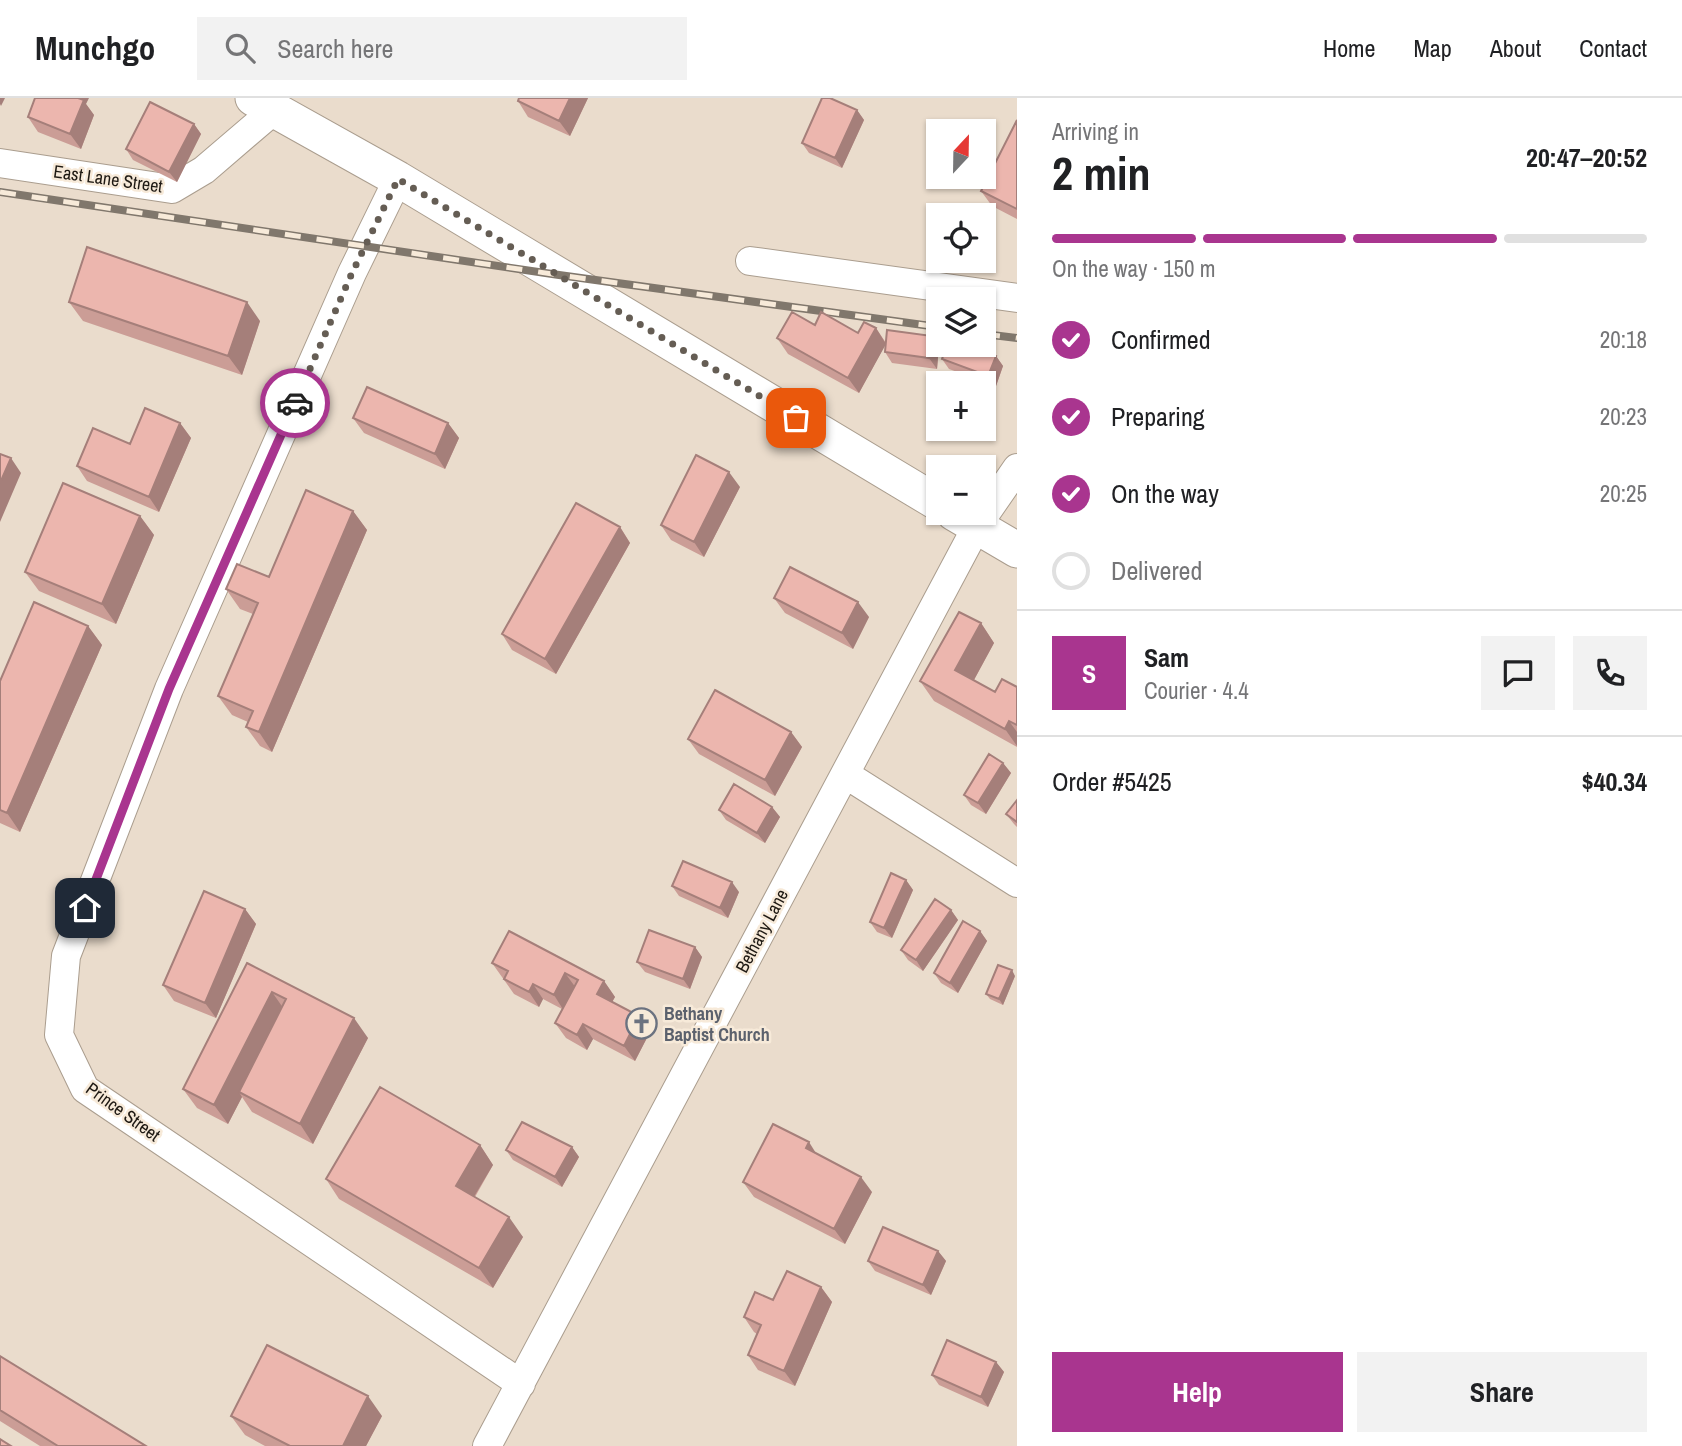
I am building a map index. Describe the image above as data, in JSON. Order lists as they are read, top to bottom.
{
  "streets": {
    "street": ["East Lane Street", "Bethany Lane", "Prince Street"]
  },
  "crossings": [
    ["Bethany Lane", "Prince Street"]
  ],
  "places": {
    "church": ["Bethany Baptist Church"]
  },
  "north": "top",
  "page": {
    "header": "Munchgo",
    "search": "Search here",
    "nav": [
      "Home",
      "Map",
      "About",
      "Contact"
    ],
    "heading": ["2 min", "Arriving in", "20:47–20:52"],
    "panel": [
      "Sam",
      "Courier · 4.4",
      "Order #5425",
      "$40.34"
    ],
    "map_buttons": ["+", "−"],
    "bar": "On the way · 150 m",
    "list": [
      ["Confirmed", "20:18"],
      ["Preparing", "20:23"],
      ["On the way", "20:25"],
      "Delivered"
    ],
    "round": "S",
    "buttons": ["Help", "Share"]
  }
}
